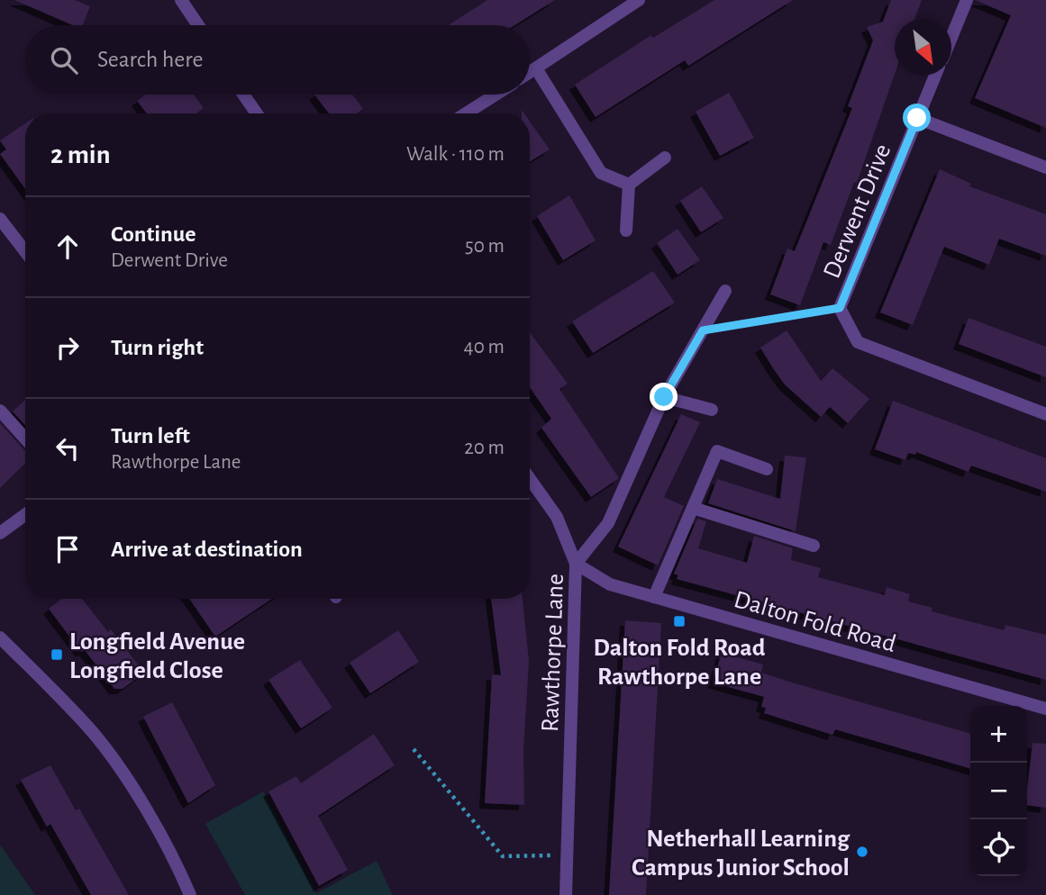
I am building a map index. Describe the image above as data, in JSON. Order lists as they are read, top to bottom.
{
  "streets": {
    "street": ["Derwent Drive", "Dalton Fold Road", "Rawthorpe Lane"]
  },
  "crossings": [
    ["Dalton Fold Road", "Rawthorpe Lane"]
  ],
  "places": {
    "transit": ["Dalton Fold Road Rawthorpe Lane", "Longfield Avenue Longfield Close"],
    "other": ["Netherhall Learning Campus Junior School"]
  },
  "north": "bottom right",
  "page": {
    "search": "Search here",
    "heading": ["2 min", "Walk · 110 m"],
    "list": [
      ["Continue", "Derwent Drive", "50 m"],
      ["Turn right", "40 m"],
      ["Turn left", "Rawthorpe Lane", "20 m"],
      "Arrive at destination"
    ],
    "map_buttons": ["+", "−"]
  }
}
